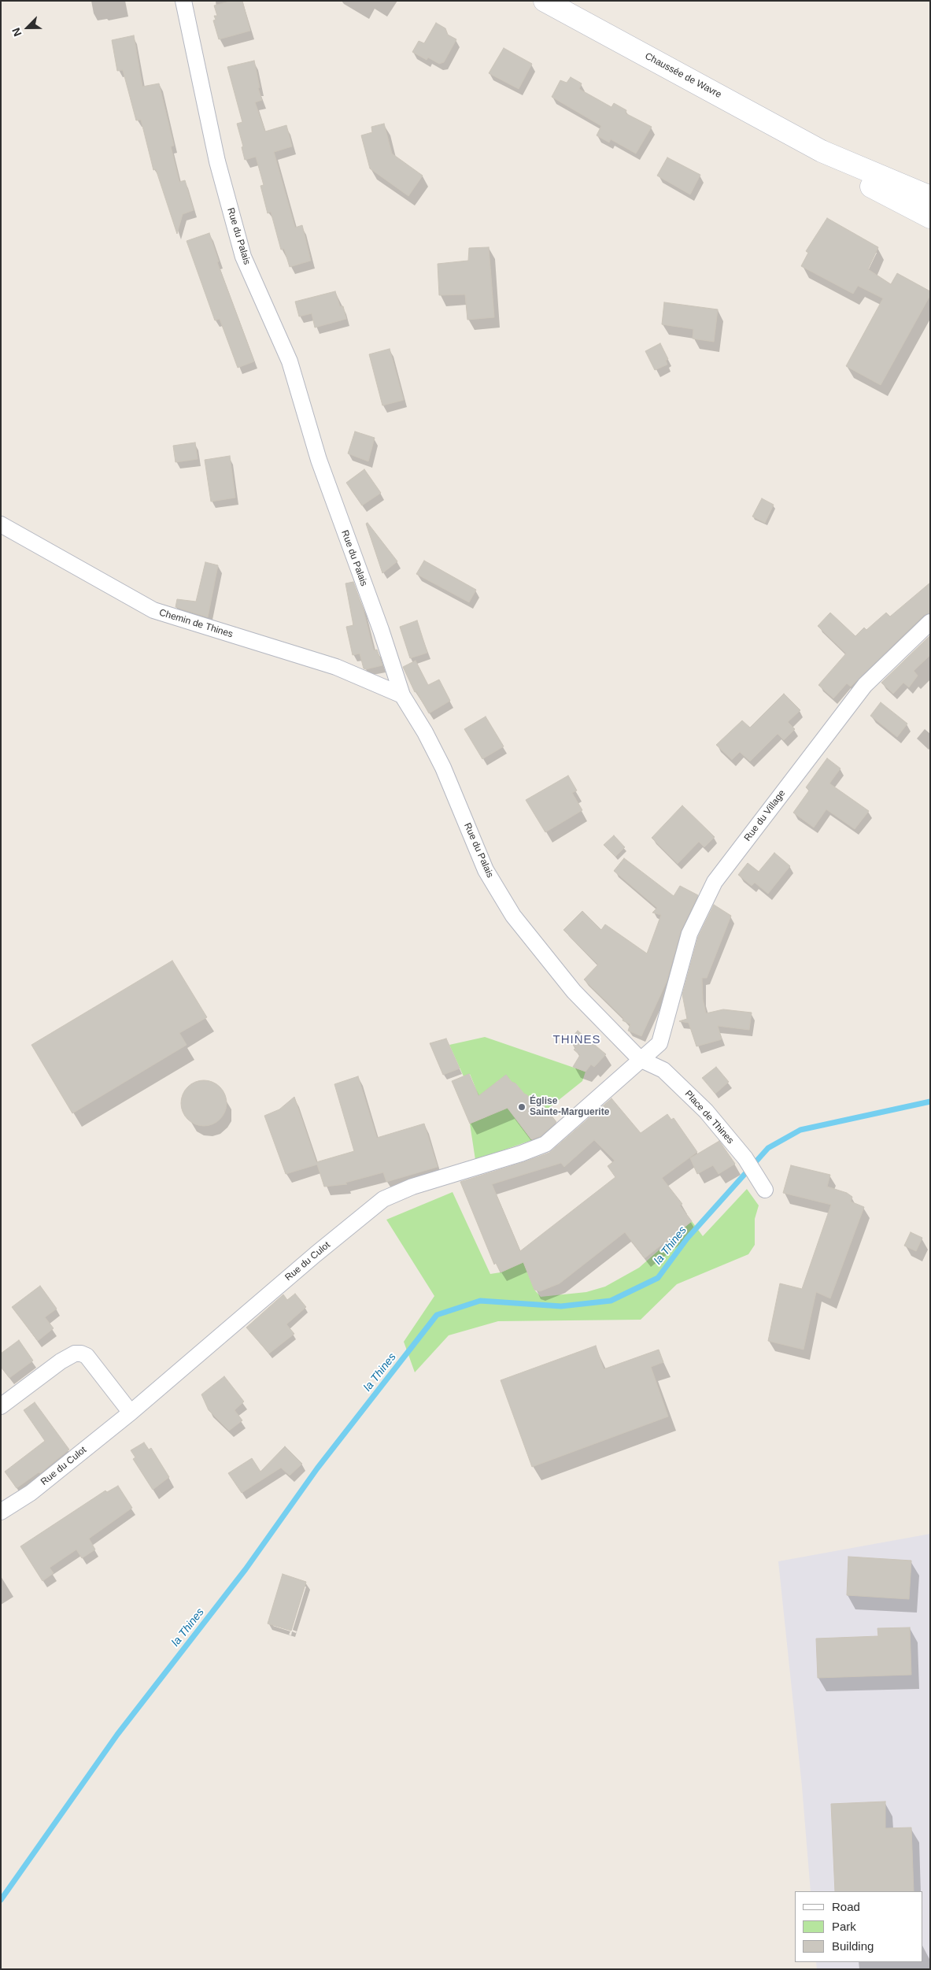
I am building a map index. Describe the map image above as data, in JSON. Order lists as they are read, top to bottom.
{
  "streets": {
    "main road": ["Chaussée de Wavre"],
    "street": [
      "Rue du Palais",
      "Chemin de Thines",
      "Rue du Village",
      "Place de Thines",
      "Rue du Culot"
    ]
  },
  "crossings": [
    ["Rue du Palais", "Chemin de Thines"],
    ["Rue du Palais", "Place de Thines"],
    ["Rue du Palais", "Rue du Culot"],
    ["Rue du Village", "Place de Thines"],
    ["Place de Thines", "Rue du Culot"]
  ],
  "districts": ["THINES"],
  "water": ["la Thines"],
  "places": ["Église Sainte-Marguerite"],
  "legend": ["Road", "Park", "Building"],
  "north": "bottom left"
}
